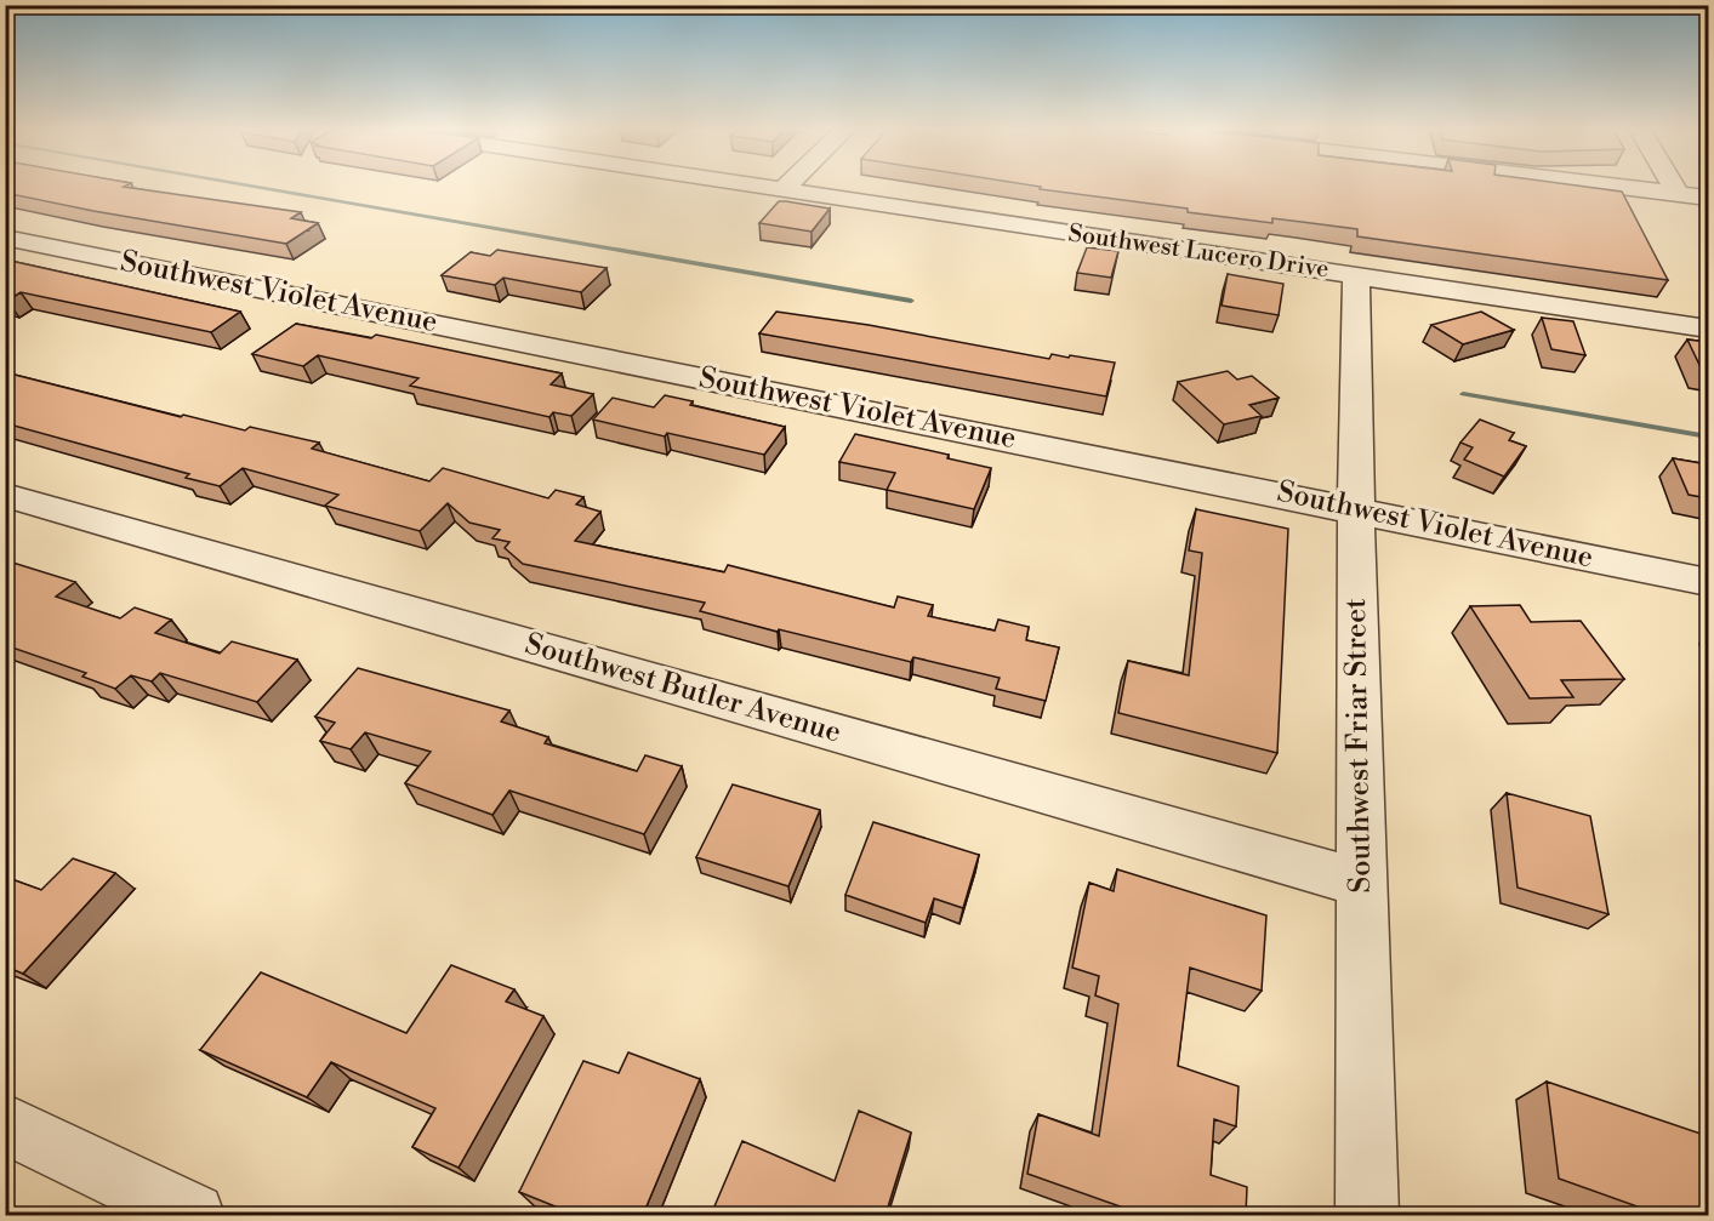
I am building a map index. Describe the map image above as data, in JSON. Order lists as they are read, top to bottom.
{
  "streets": {
    "street": [
      "Southwest Lucero Drive",
      "Southwest Violet Avenue",
      "Southwest Butler Avenue",
      "Southwest Friar Street"
    ]
  },
  "crossings": [
    ["Southwest Lucero Drive", "Southwest Friar Street"],
    ["Southwest Violet Avenue", "Southwest Friar Street"],
    ["Southwest Butler Avenue", "Southwest Friar Street"]
  ]
}
